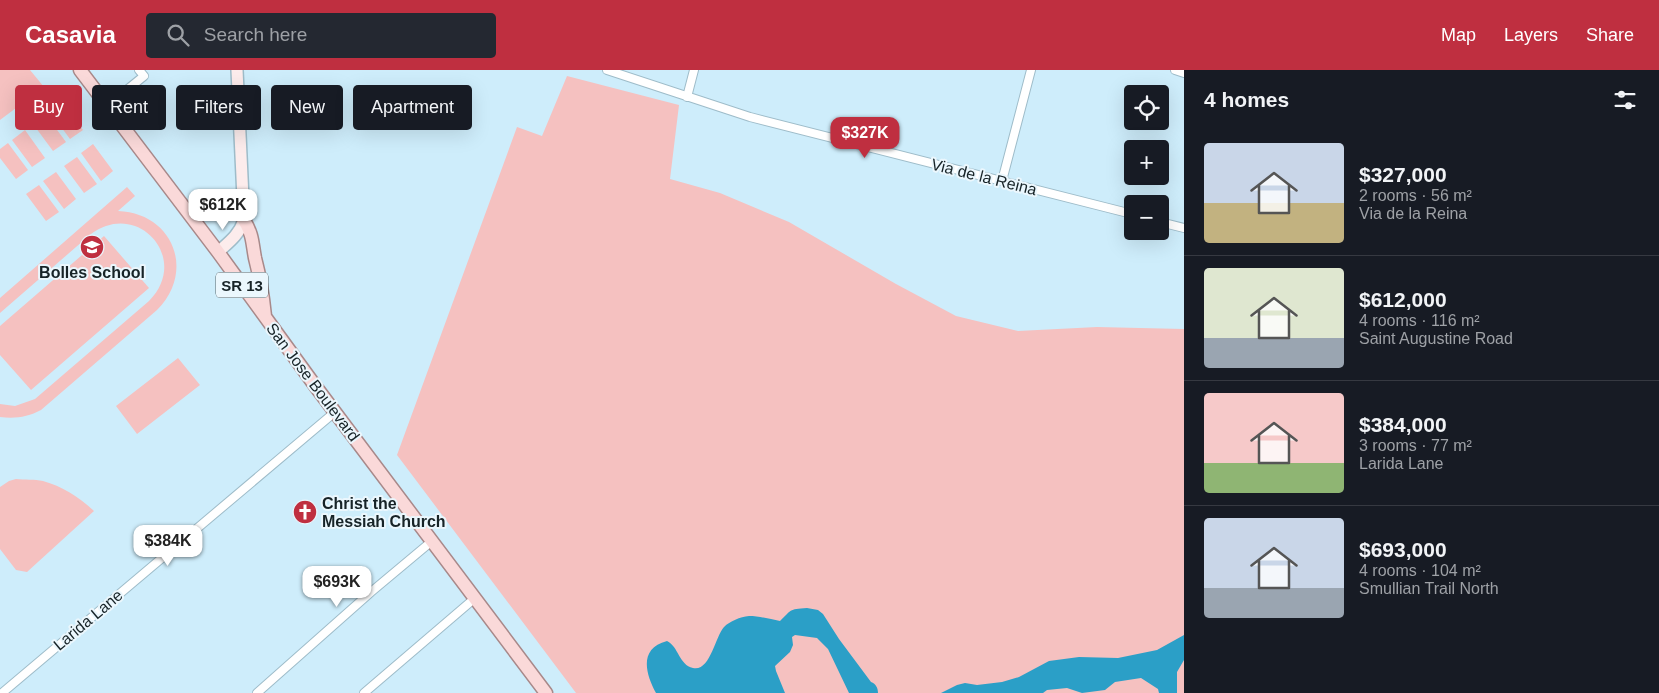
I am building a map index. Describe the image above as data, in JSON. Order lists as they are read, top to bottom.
{
  "streets": {
    "main road": ["SR 13", "San Jose Boulevard"],
    "street": ["Via de la Reina", "Larida Lane"]
  },
  "crossings": [
    ["San Jose Boulevard", "Larida Lane"]
  ],
  "places": {
    "school or university": ["Bolles School"],
    "church": ["Christ the Messiah Church"]
  },
  "page": {
    "header": "Casavia",
    "search": "Search here",
    "nav": ["Map", "Layers", "Share"],
    "heading": "4 homes",
    "map_buttons": ["+", "−"],
    "chip": [
      "Buy",
      "Rent",
      "Filters",
      "New",
      "Apartment"
    ],
    "price": [
      "$327K",
      "$612K",
      "$384K",
      "$693K"
    ],
    "list": [
      {
        "name": "$327,000",
        "note": "2 rooms · 56 m² · Via de la Reina"
      },
      {
        "name": "$612,000",
        "note": "4 rooms · 116 m² · Saint Augustine Road"
      },
      {
        "name": "$384,000",
        "note": "3 rooms · 77 m² · Larida Lane"
      },
      {
        "name": "$693,000",
        "note": "4 rooms · 104 m² · Smullian Trail North"
      }
    ]
  }
}
